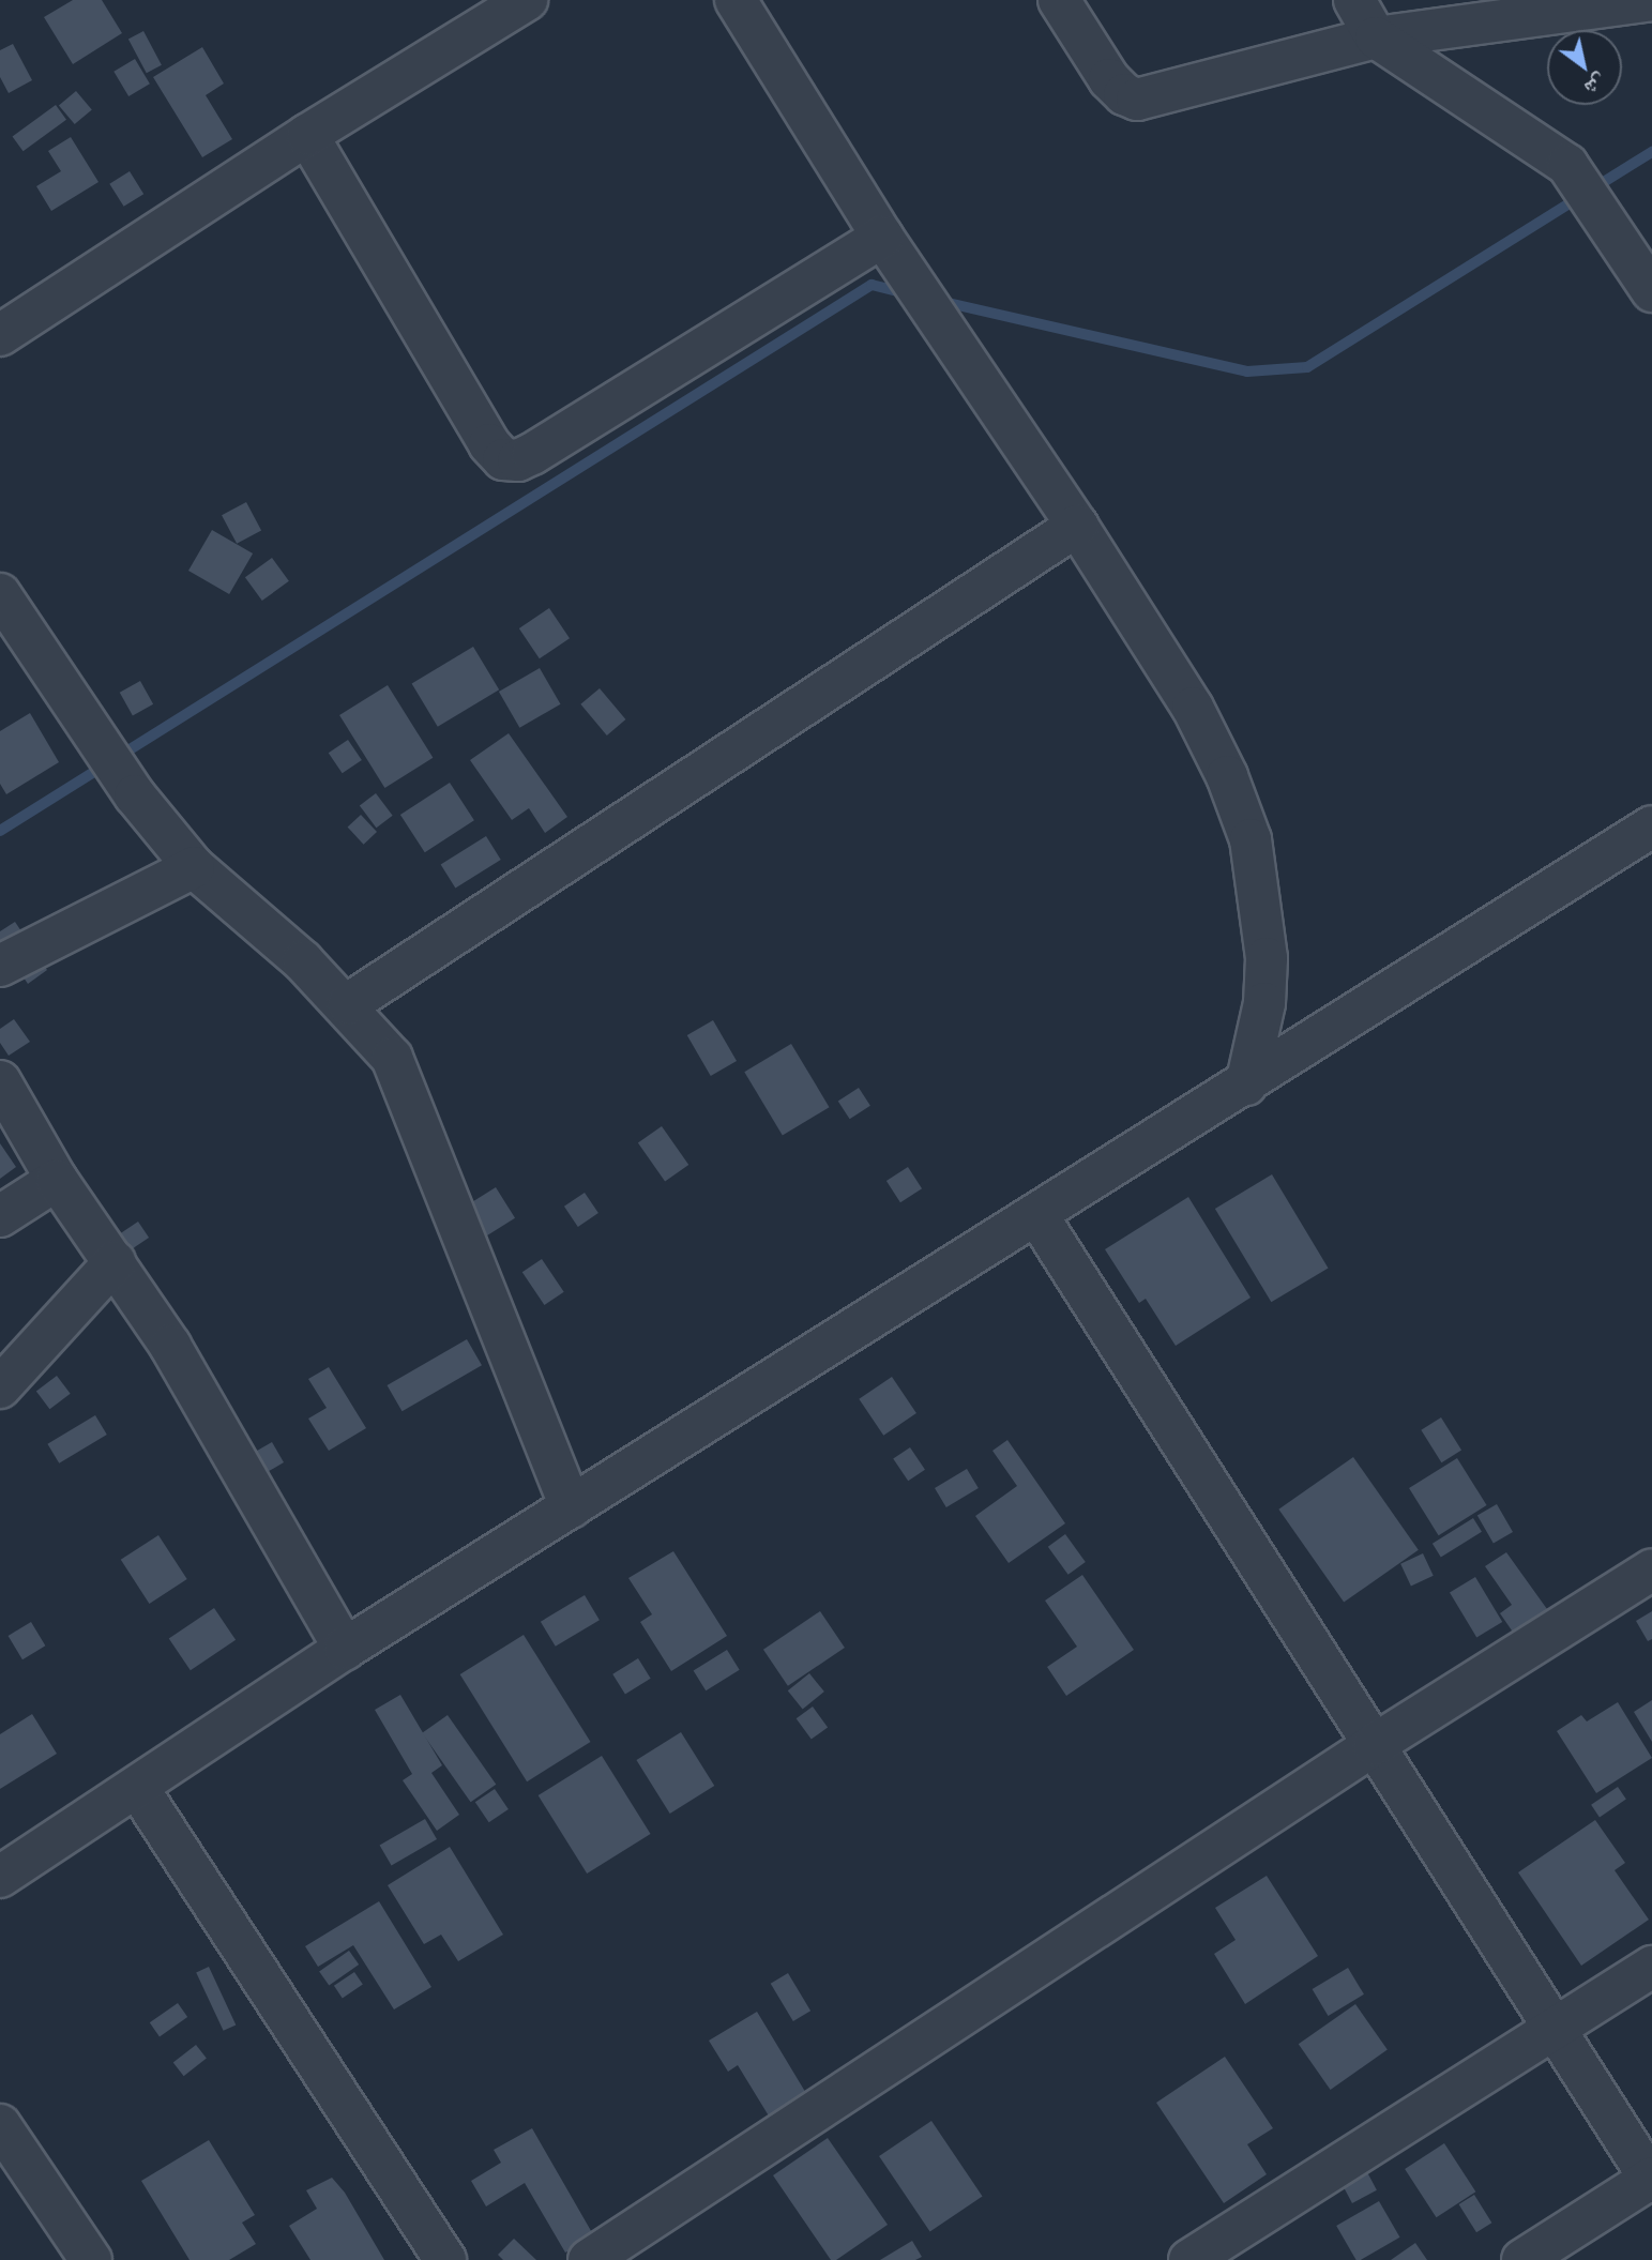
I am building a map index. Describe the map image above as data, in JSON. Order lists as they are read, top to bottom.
{
  "north": "bottom right"
}
